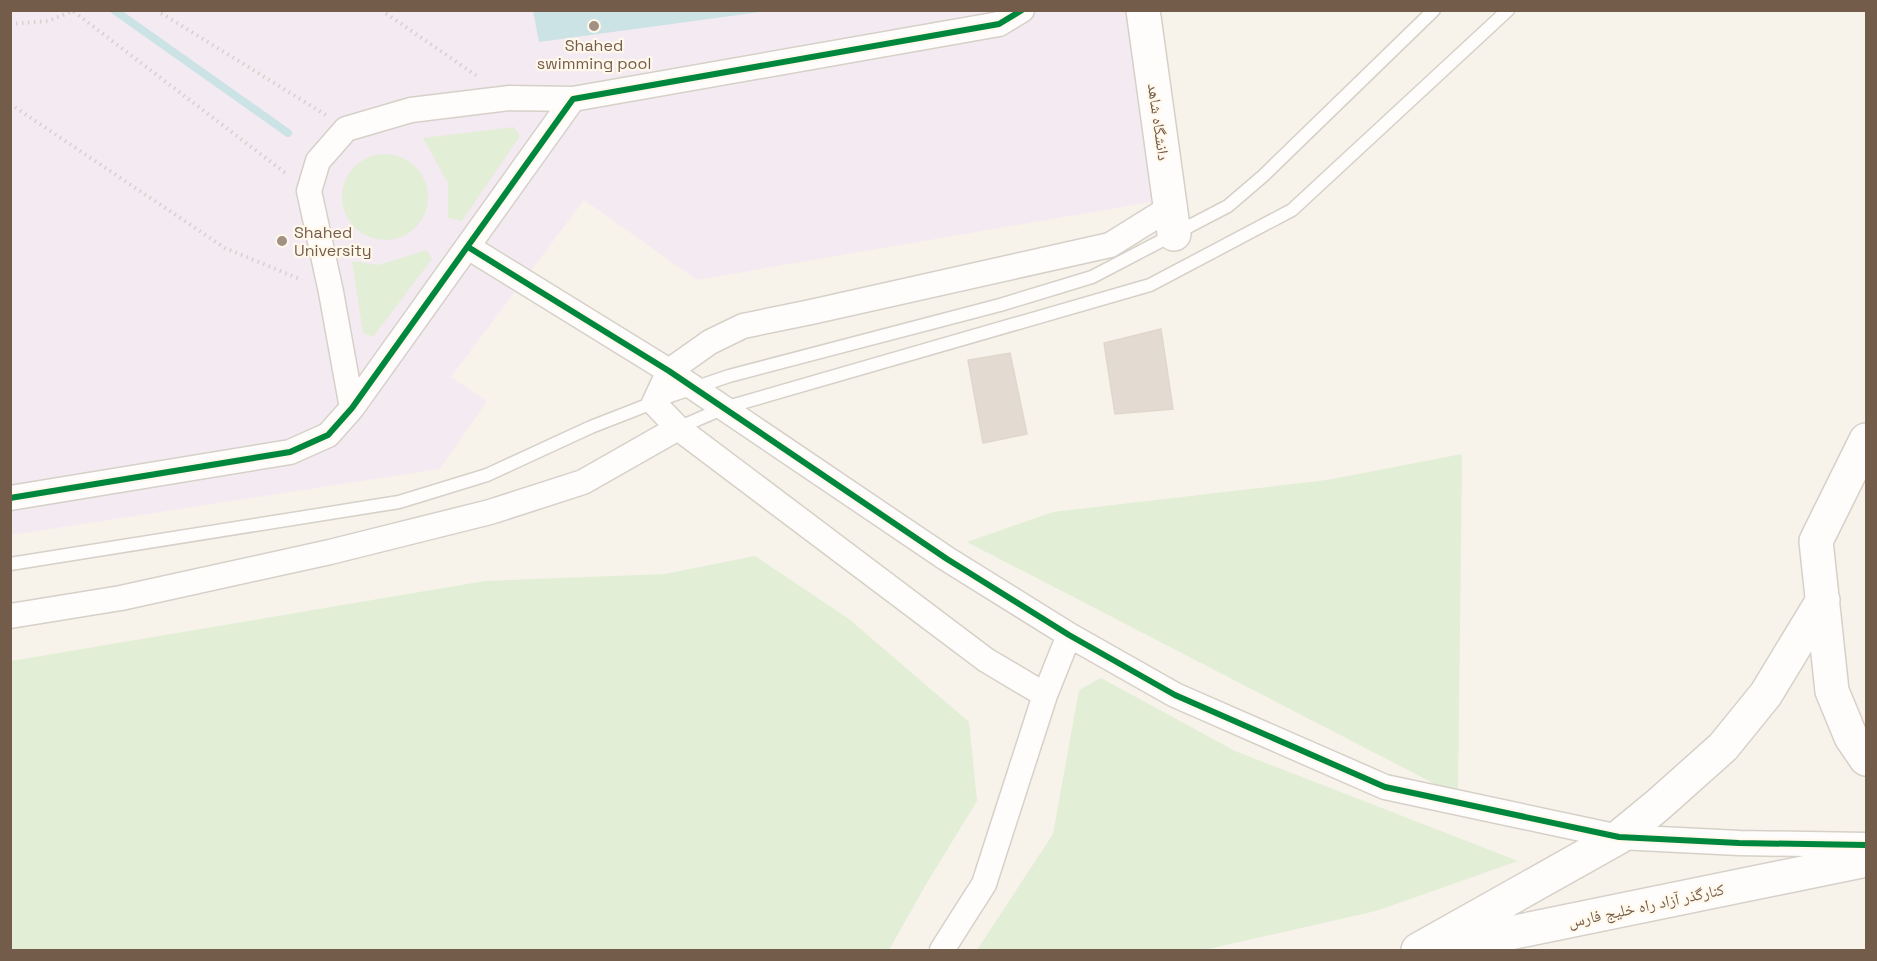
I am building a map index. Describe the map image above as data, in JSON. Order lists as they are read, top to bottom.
{
  "streets": {
    "street": ["دانشگاه شاهد", "کنارگذر آزاد راه خلیج فارس"]
  },
  "places": ["Shahed swimming pool", "Shahed University"]
}
